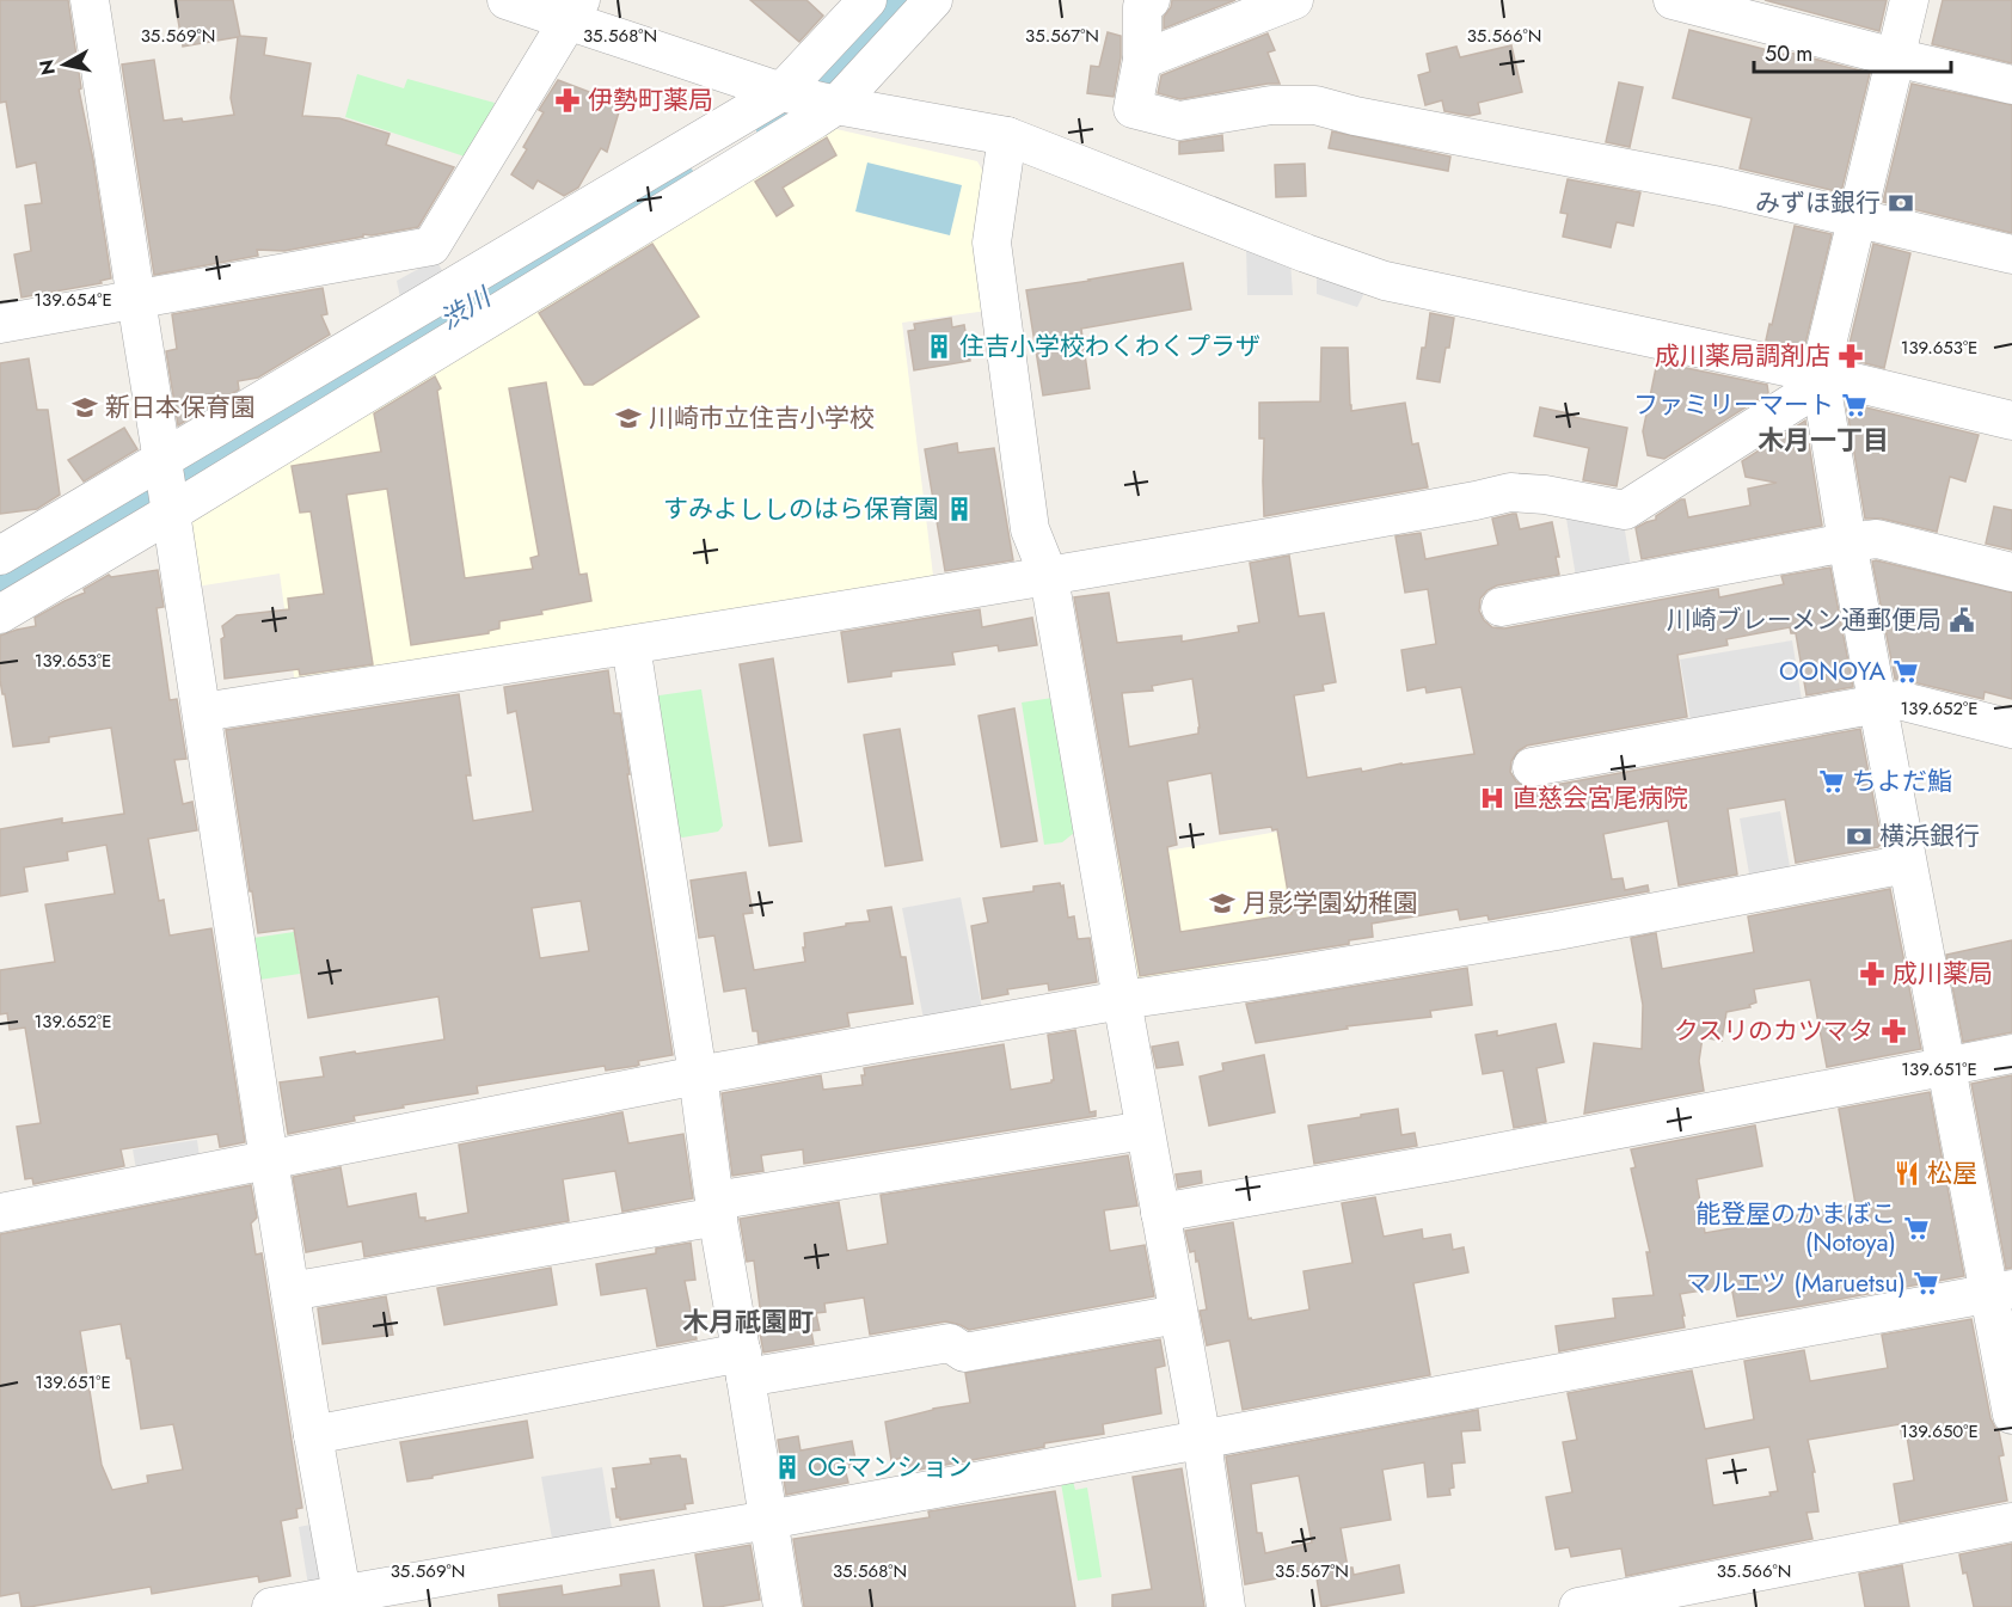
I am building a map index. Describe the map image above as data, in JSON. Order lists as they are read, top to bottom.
{
  "districts": ["木月一丁目", "木月祗園町"],
  "water": ["渋川"],
  "places": {
    "pharmacy": [
      "伊勢町薬局",
      "成川薬局調剤店",
      "成川薬局",
      "クスリのカツマタ"
    ],
    "bank": ["みずほ銀行", "横浜銀行"],
    "building": ["住吉小学校わくわくプラザ", "すみよししのはら保育園", "OGマンション"],
    "supermarket": [
      "ファミリーマート",
      "OONOYA",
      "ちよだ鮨",
      "能登屋のかまぼこ (Notoya)",
      "マルエツ (Maruetsu)"
    ],
    "school or university": ["新日本保育園", "川崎市立住吉小学校", "月影学園幼稚園"],
    "public building": ["川崎ブレーメン通郵便局"],
    "hospital": ["直慈会宮尾病院"],
    "restaurant": ["松屋"]
  },
  "scale_bar": "50 m",
  "north": "left",
  "coordinates": [
    "35.569°N",
    "35.568°N",
    "35.567°N",
    "35.566°N",
    "139.654°E",
    "139.653°E",
    "139.652°E",
    "139.651°E",
    "139.650°E"
  ]
}
